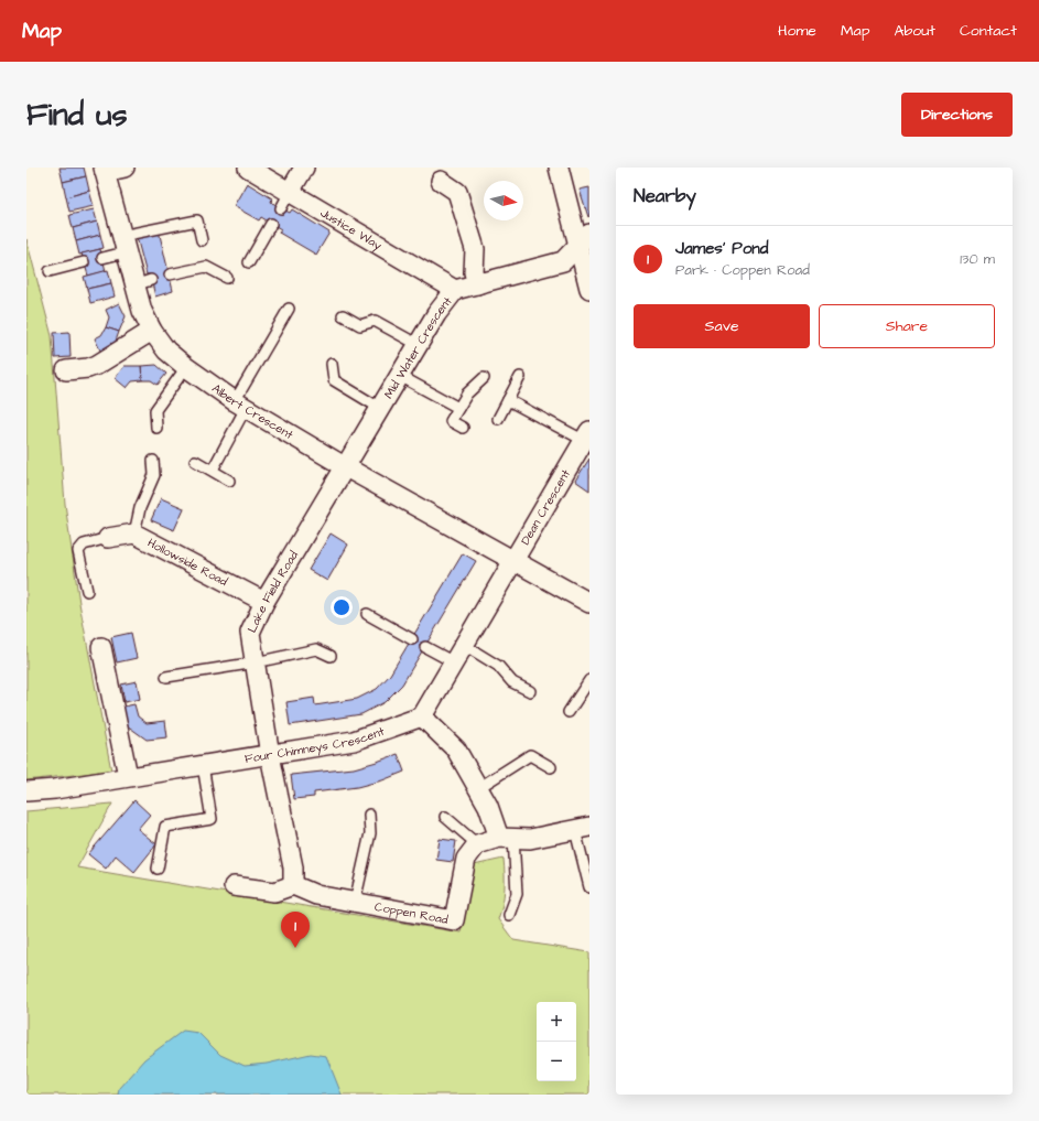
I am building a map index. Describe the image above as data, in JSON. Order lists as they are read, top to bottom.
{
  "streets": {
    "street": [
      "Justice Way",
      "Mid Water Crescent",
      "Albert Crescent",
      "Dean Crescent",
      "Hollowside Road",
      "Lake Field Road",
      "Four Chimneys Crescent",
      "Coppen Road"
    ]
  },
  "crossings": [
    ["Justice Way", "Mid Water Crescent"],
    ["Mid Water Crescent", "Albert Crescent"],
    ["Mid Water Crescent", "Lake Field Road"],
    ["Albert Crescent", "Dean Crescent"],
    ["Albert Crescent", "Lake Field Road"],
    ["Hollowside Road", "Lake Field Road"],
    ["Lake Field Road", "Four Chimneys Crescent"]
  ],
  "north": "right",
  "page": {
    "header": "Map",
    "nav": [
      "Home",
      "Map",
      "About",
      "Contact"
    ],
    "buttons": [
      "Directions",
      ["Save", "Share"]
    ],
    "title": "Find us",
    "heading": "Nearby",
    "list": [
      {
        "mark": "1",
        "name": "James' Pond",
        "note": "Park · Coppen Road",
        "value": "130 m"
      }
    ],
    "pins": "1",
    "map_buttons": ["+", "−"]
  }
}
